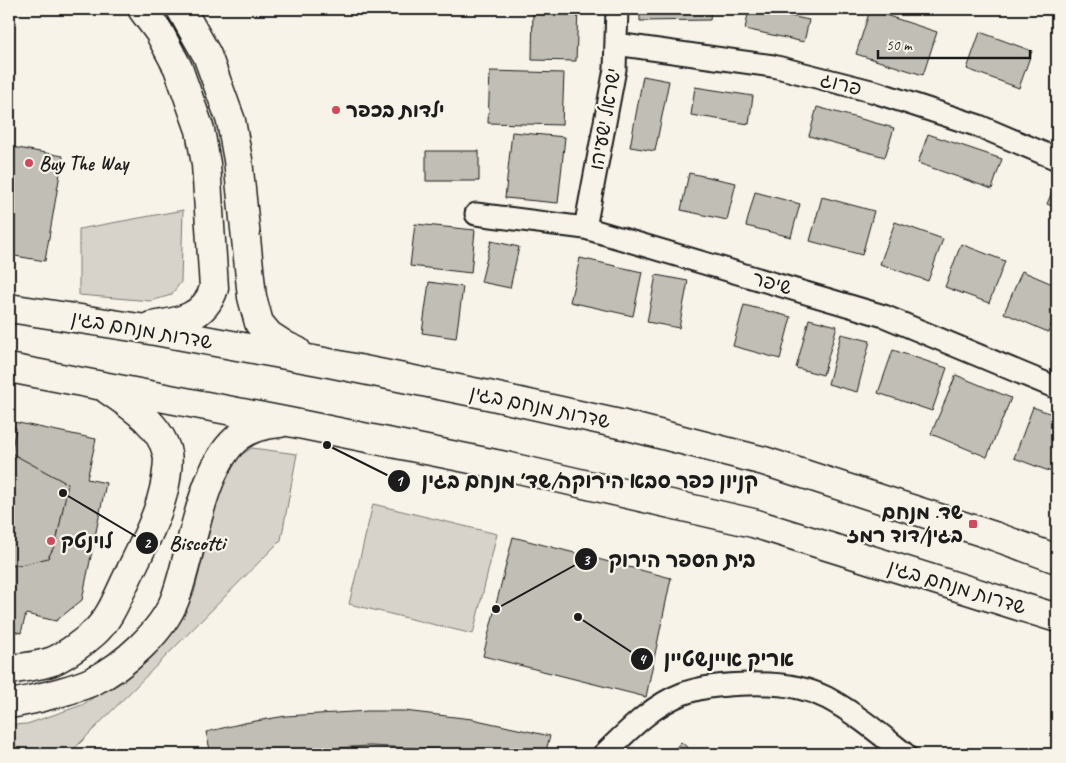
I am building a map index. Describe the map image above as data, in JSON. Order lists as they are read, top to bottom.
{
  "streets": {
    "main road": ["שדרות מנחם בגין"],
    "street": ["פרוג", "ישראל ישעיהו", "שיפר"]
  },
  "crossings": [
    ["פרוג", "ישראל ישעיהו"],
    ["ישראל ישעיהו", "שיפר"]
  ],
  "places": {
    "other": [
      "ילדות בכפר",
      "Buy The Way",
      "קניון כפר סבא הירוקה/שד׳ מנחם בגין",
      "Biscotti",
      "לוינטק",
      "בית הספר הירוק",
      "אריק איינשטיין"
    ],
    "transit": ["שד. מנחם בגין/דוד רמז"]
  },
  "scale_bar": "50 m"
}
